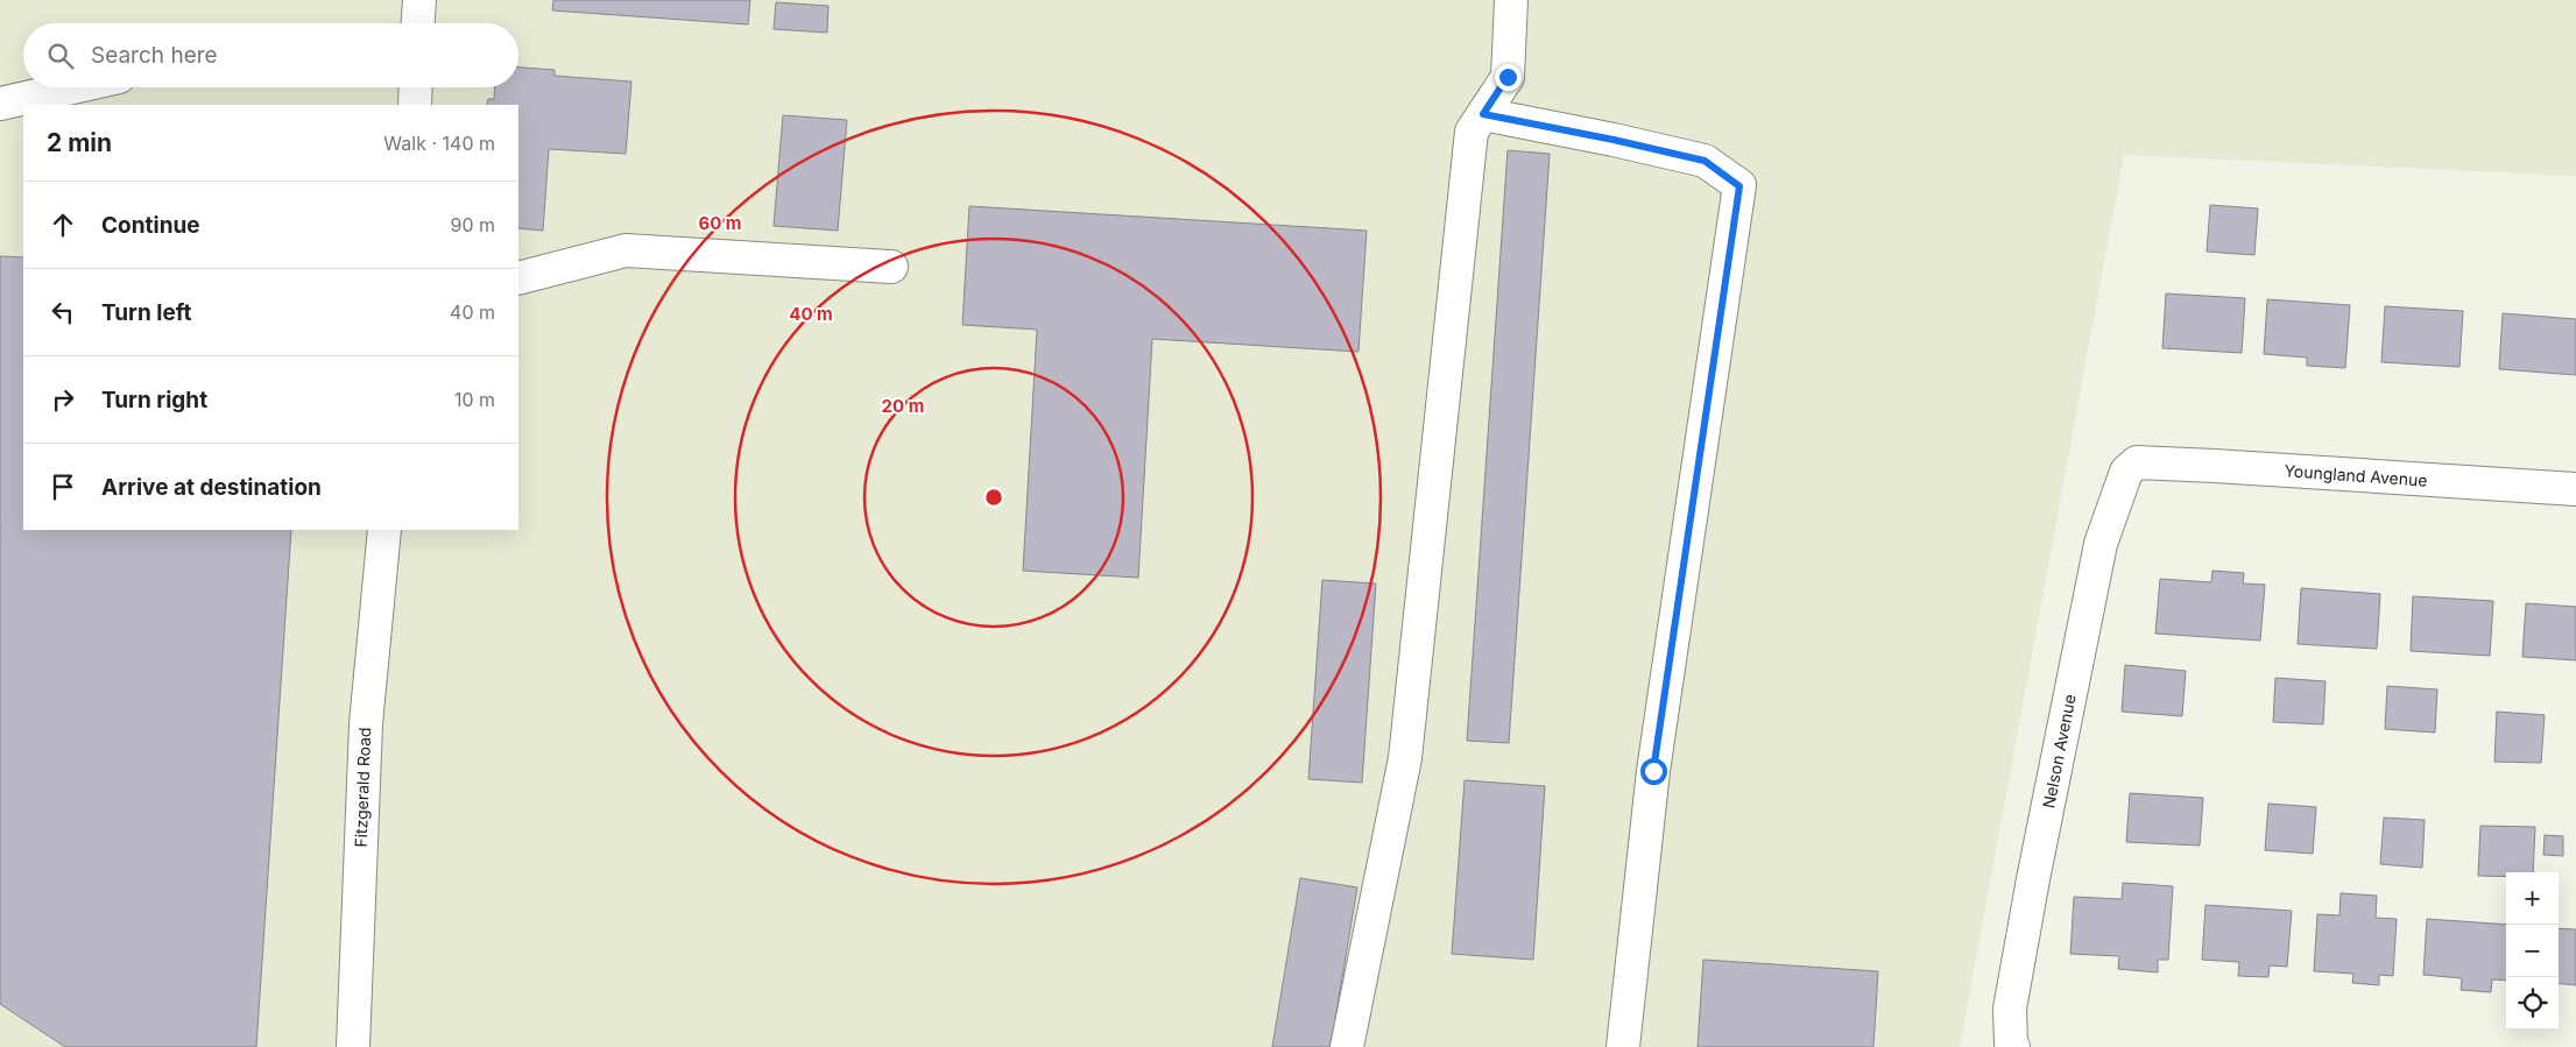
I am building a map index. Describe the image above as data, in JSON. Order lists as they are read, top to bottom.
{
  "streets": {
    "street": ["Youngland Avenue", "Nelson Avenue", "Fitzgerald Road"]
  },
  "crossings": [
    ["Youngland Avenue", "Nelson Avenue"]
  ],
  "page": {
    "search": "Search here",
    "heading": ["2 min", "Walk · 140 m"],
    "list": [
      ["Continue", "90 m"],
      ["Turn left", "40 m"],
      ["Turn right", "10 m"],
      "Arrive at destination"
    ],
    "map_buttons": ["+", "−"]
  },
  "rings": ["60 m", "40 m", "20 m"]
}
